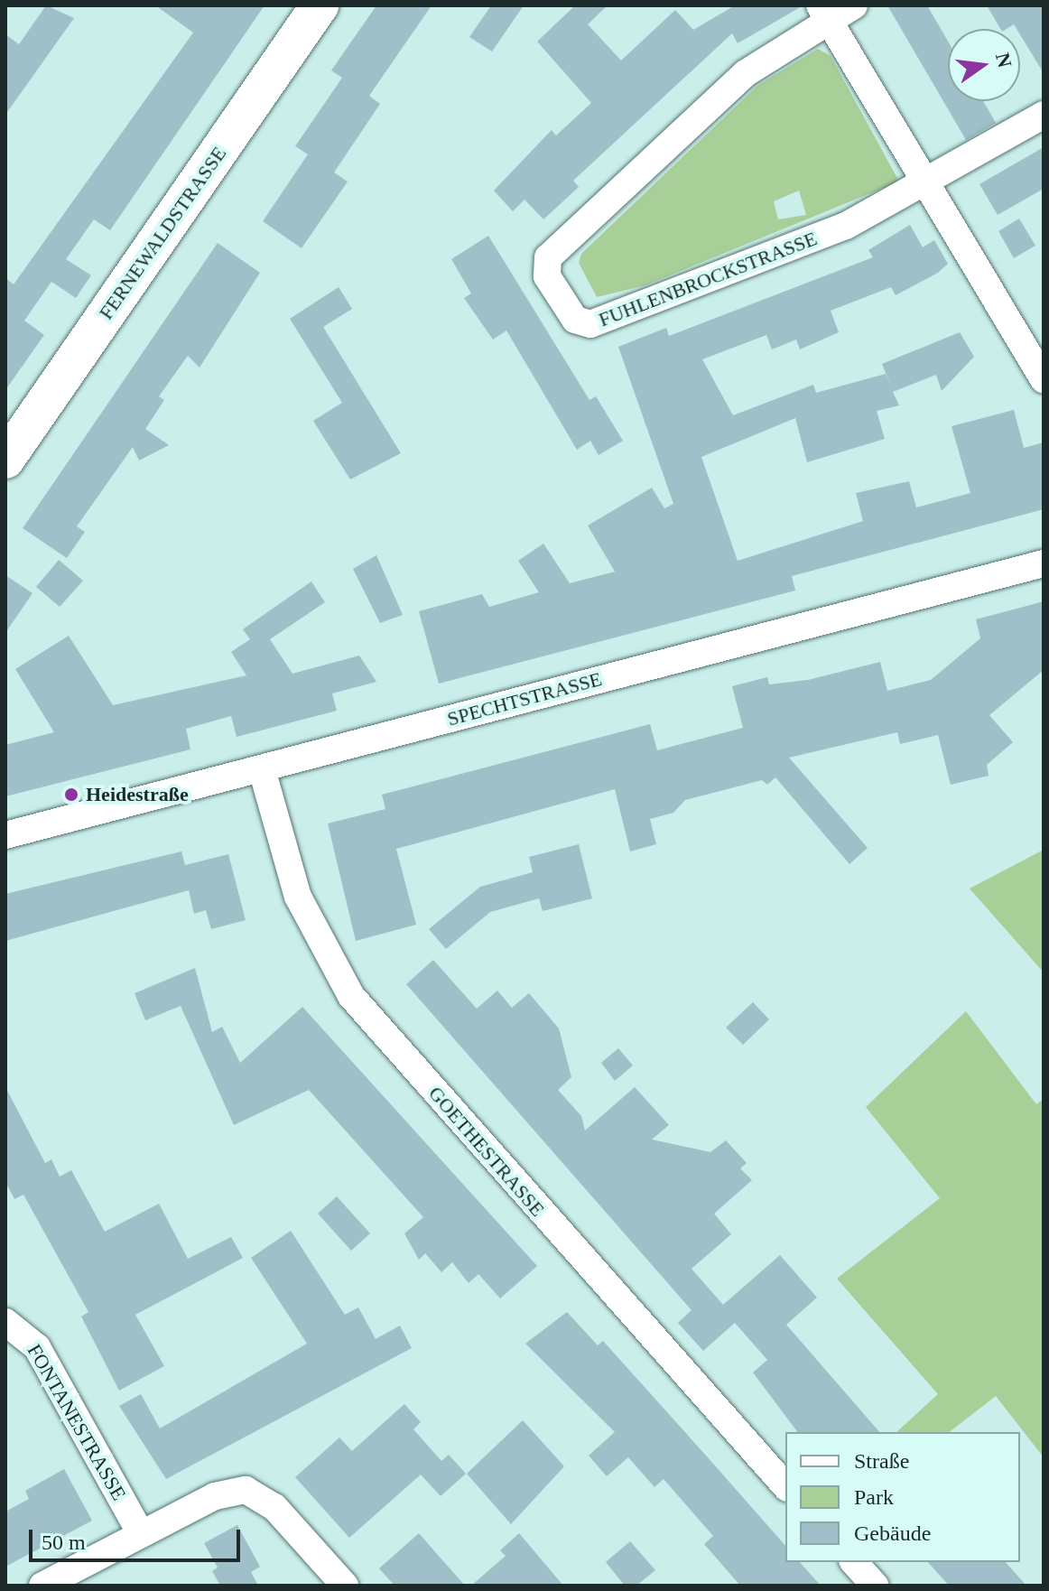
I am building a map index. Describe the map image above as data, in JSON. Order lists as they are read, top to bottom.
{
  "streets": {
    "street": [
      "FERNEWALDSTRASSE",
      "FUHLENBROCKSTRASSE",
      "SPECHTSTRASSE",
      "GOETHESTRASSE",
      "FONTANESTRASSE"
    ]
  },
  "crossings": [
    ["SPECHTSTRASSE", "GOETHESTRASSE"]
  ],
  "places": ["Heidestraße"],
  "legend": ["Straße", "Park", "Gebäude"],
  "scale_bar": "50 m",
  "north": "right"
}
